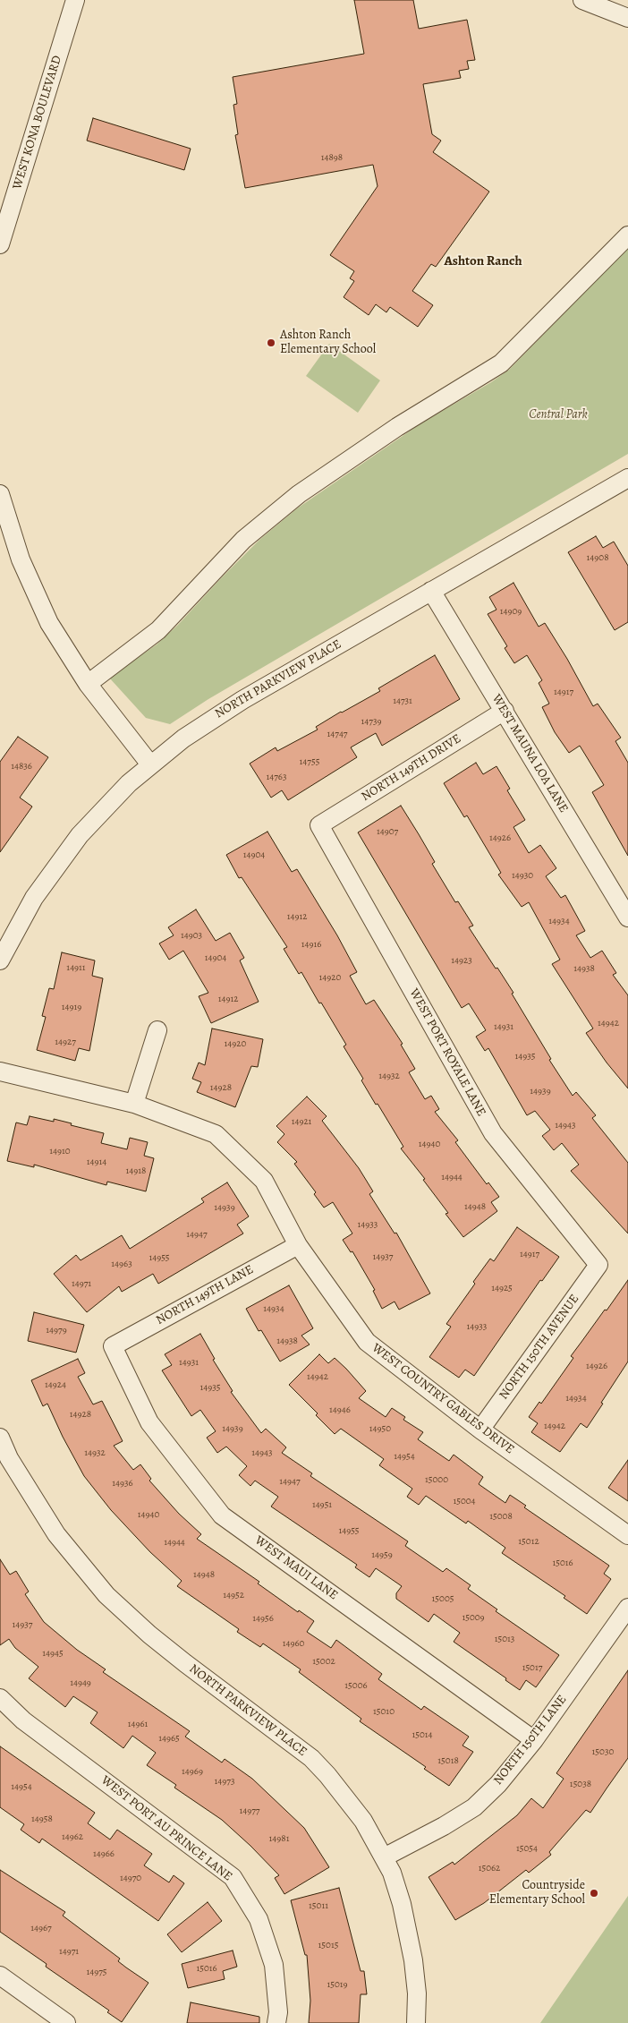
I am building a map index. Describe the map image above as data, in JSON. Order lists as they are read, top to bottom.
{
  "streets": {
    "street": [
      "WEST KONA BOULEVARD",
      "NORTH PARKVIEW PLACE",
      "WEST MAUNA LOA LANE",
      "NORTH 149TH DRIVE",
      "WEST PORT ROYALE LANE",
      "NORTH 149TH LANE",
      "NORTH 150TH AVENUE",
      "WEST COUNTRY GABLES DRIVE",
      "WEST MAUI LANE",
      "NORTH 150TH LANE",
      "WEST PORT AU PRINCE LANE"
    ]
  },
  "crossings": [
    ["NORTH PARKVIEW PLACE", "WEST MAUNA LOA LANE"],
    ["NORTH PARKVIEW PLACE", "NORTH 150TH LANE"],
    ["WEST MAUNA LOA LANE", "NORTH 149TH DRIVE"],
    ["NORTH 149TH DRIVE", "WEST PORT ROYALE LANE"],
    ["WEST PORT ROYALE LANE", "NORTH 150TH AVENUE"],
    ["NORTH 149TH LANE", "WEST COUNTRY GABLES DRIVE"],
    ["NORTH 149TH LANE", "WEST MAUI LANE"],
    ["NORTH 150TH AVENUE", "WEST COUNTRY GABLES DRIVE"],
    ["WEST MAUI LANE", "NORTH 150TH LANE"]
  ],
  "districts": ["Ashton Ranch"],
  "parks": ["Central Park"],
  "places": ["Ashton Ranch Elementary School", "Countryside Elementary School"],
  "house_numbers": [
    "14898",
    "14908",
    "14909",
    "14917",
    "14731",
    "14739",
    "14747",
    "14755",
    "14836",
    "14763",
    "14907",
    "14926",
    "14904",
    "14930",
    "14912",
    "14934",
    "14903",
    "14916",
    "14904",
    "14923",
    "14911",
    "14938",
    "14920",
    "14912",
    "14919",
    "14942",
    "14931",
    "14927",
    "14920",
    "14935",
    "14932",
    "14928",
    "14939",
    "14921",
    "14943",
    "14940",
    "14910",
    "14914",
    "14918",
    "14944",
    "14948",
    "14939",
    "14933",
    "14947",
    "14917",
    "14937",
    "14955",
    "14963",
    "14971",
    "14925",
    "14934",
    "14933",
    "14979",
    "14938",
    "14931",
    "14926",
    "14942",
    "14924",
    "14935",
    "14934",
    "14946",
    "14928",
    "14942",
    "14939",
    "14950",
    "14932",
    "14943",
    "14954",
    "15000",
    "14947",
    "14936",
    "15004",
    "14951",
    "14940",
    "15008",
    "14955",
    "15012",
    "14944",
    "14959",
    "15016",
    "14948",
    "14952",
    "15005",
    "15009",
    "14956",
    "14937",
    "15013",
    "14960",
    "14945",
    "15002",
    "15017",
    "14949",
    "15006",
    "15010",
    "14961",
    "15014",
    "14965",
    "15030",
    "15018",
    "14969",
    "14973",
    "15038",
    "14954",
    "14977",
    "14958",
    "14962",
    "14981",
    "15054",
    "14966",
    "15062",
    "14970",
    "15011",
    "14967",
    "15015",
    "14971",
    "15016",
    "14975",
    "15019"
  ]
}
